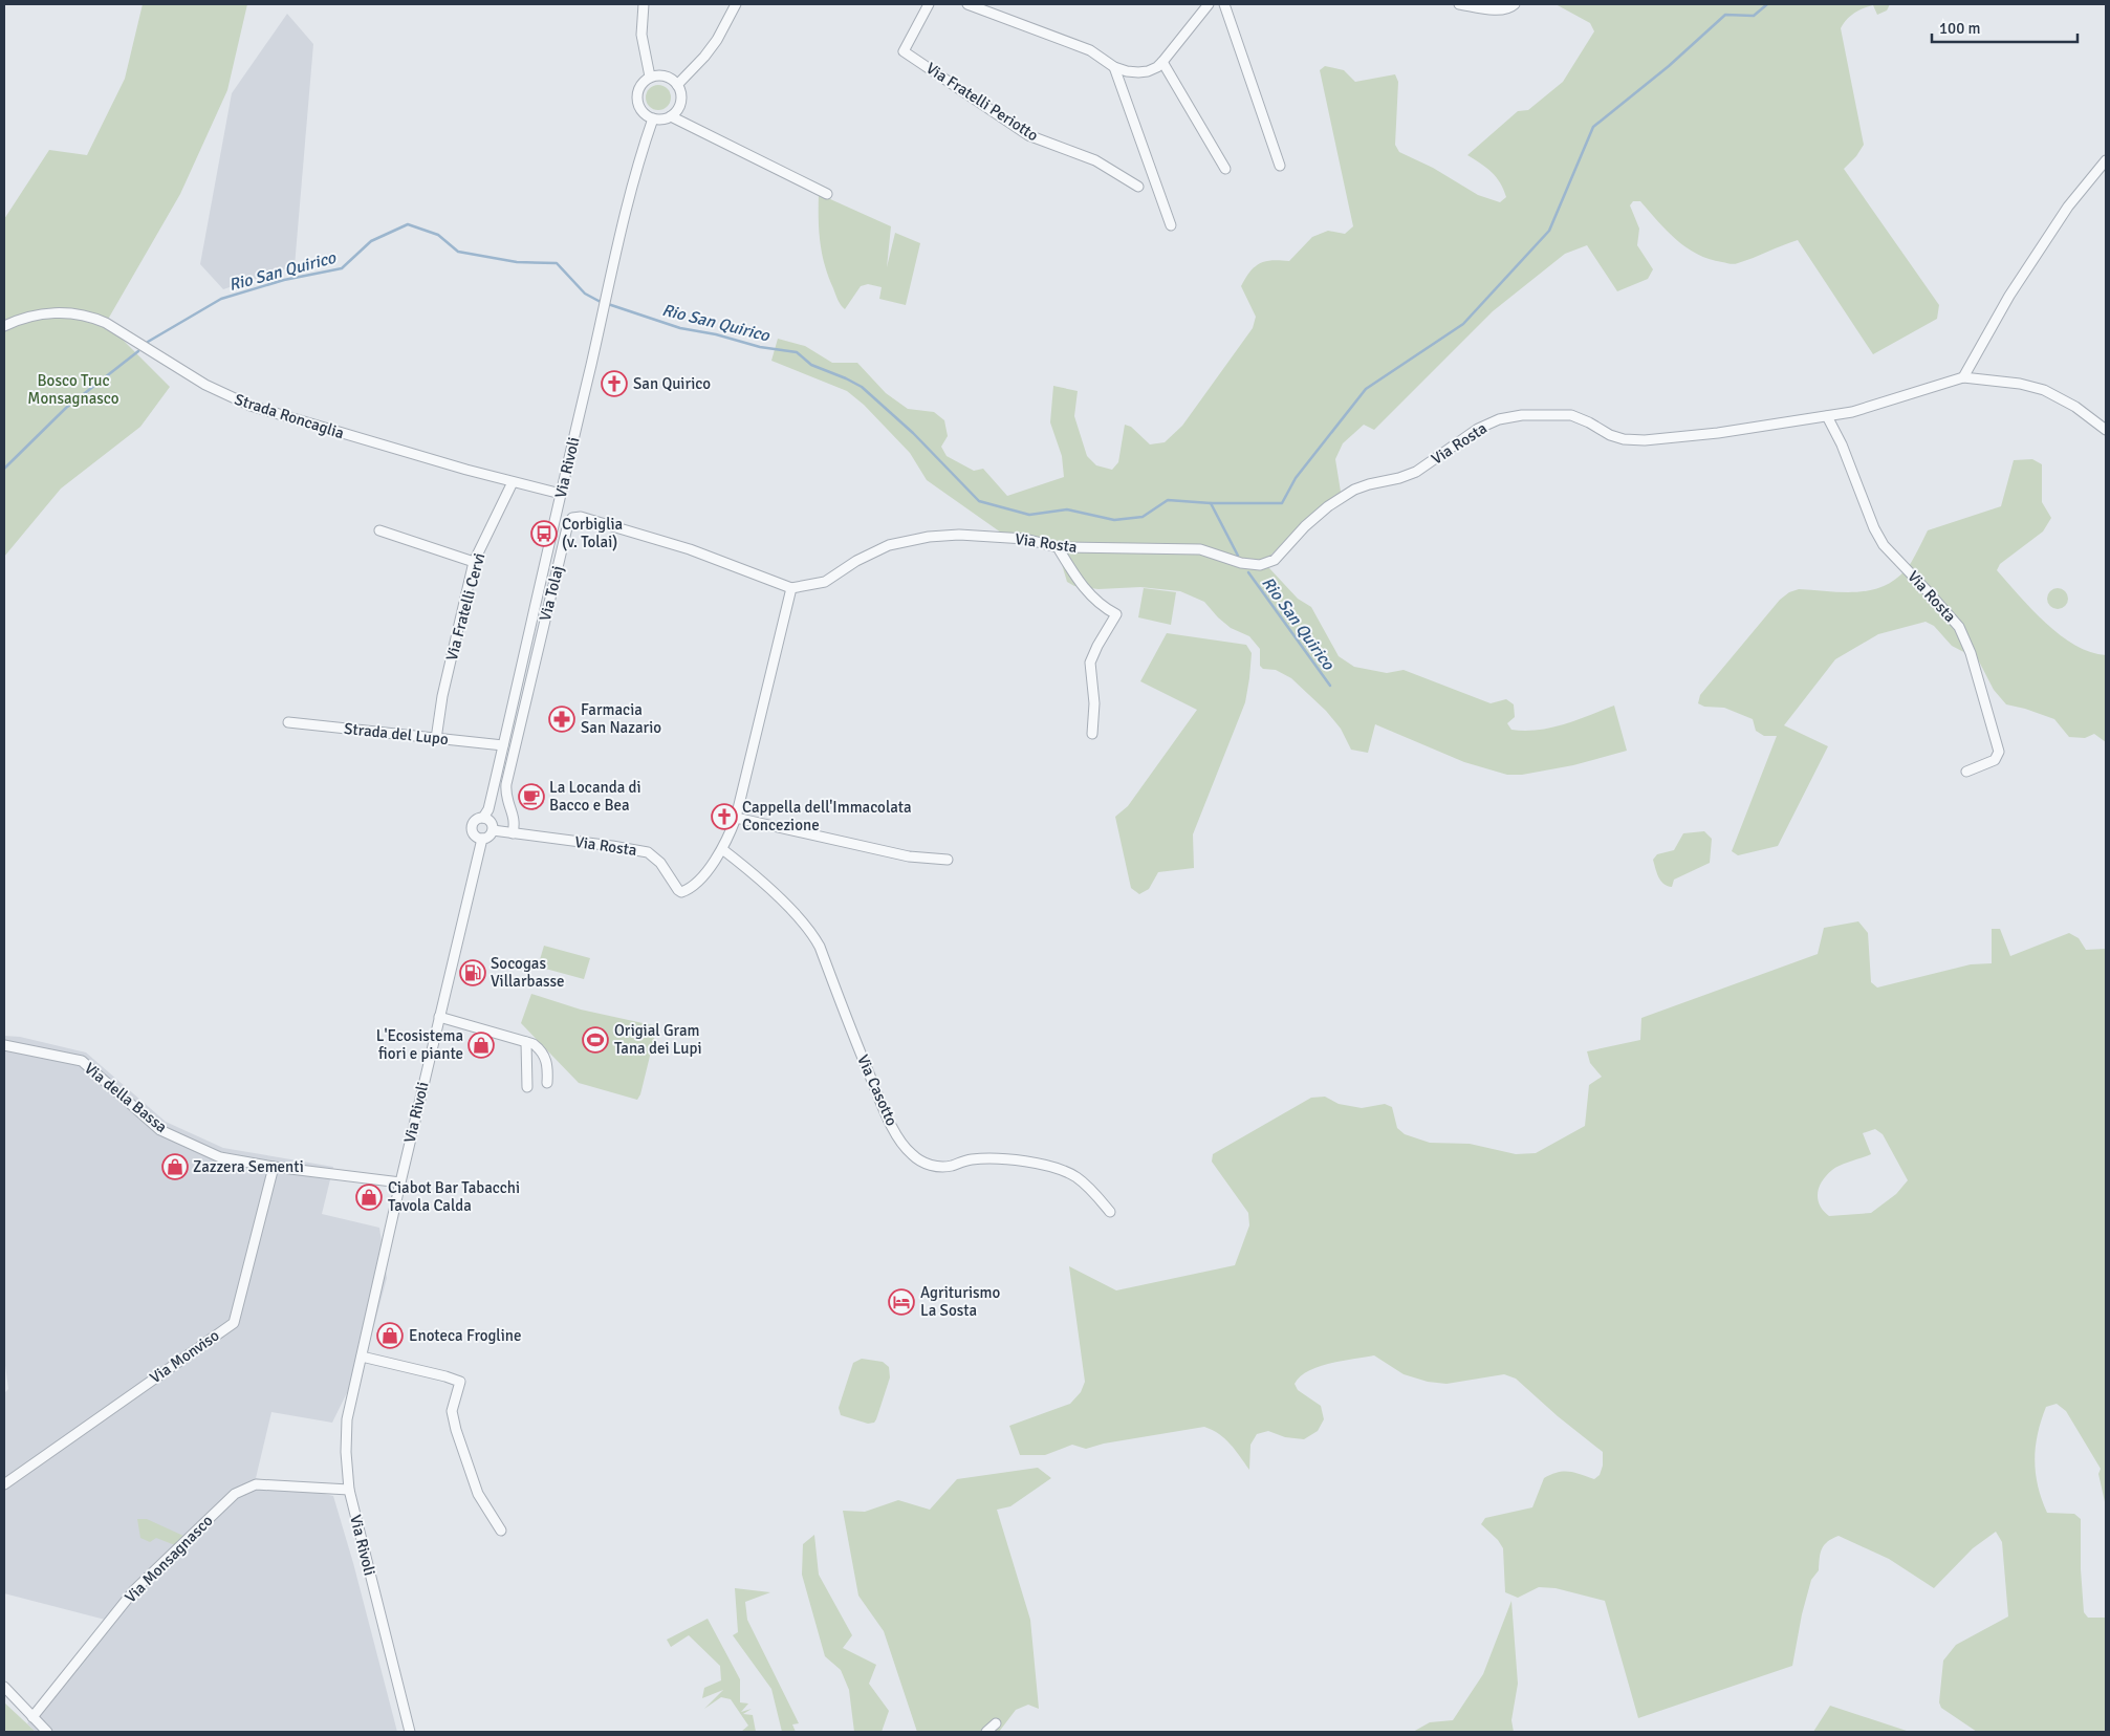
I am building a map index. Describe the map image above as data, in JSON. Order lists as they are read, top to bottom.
{
  "streets": {
    "street": [
      "Via Fratelli Periotto",
      "Strada Roncaglia",
      "Via Rosta",
      "Via Rivoli",
      "Via Tolaj",
      "Via Fratelli Cervi",
      "Strada del Lupo",
      "Via Casotto",
      "Via della Bassa",
      "Via Monviso",
      "Via Monsagnasco"
    ]
  },
  "crossings": [
    ["Strada Roncaglia", "Via Rivoli"],
    ["Strada Roncaglia", "Via Fratelli Cervi"],
    ["Via Rosta", "Via Rivoli"],
    ["Via Rosta", "Via Tolaj"],
    ["Via Rosta", "Via Casotto"],
    ["Via Rivoli", "Strada del Lupo"],
    ["Via Rivoli", "Via della Bassa"],
    ["Via Rivoli", "Via Monsagnasco"],
    ["Via Fratelli Cervi", "Strada del Lupo"],
    ["Via della Bassa", "Via Monviso"]
  ],
  "water": ["Rio San Quirico"],
  "parks": ["Bosco Truc Monsagnasco"],
  "places": {
    "church": ["San Quirico", "Cappella dell'Immacolata Concezione"],
    "bus stop": ["Corbiglia (v. Tolai)"],
    "pharmacy": ["Farmacia San Nazario"],
    "cafe": ["La Locanda di Bacco e Bea"],
    "fuel station": ["Socogas Villarbasse"],
    "sports": ["Origial Gram Tana dei Lupi"],
    "shop": [
      "L'Ecosistema fiori e piante",
      "Zazzera Sementi",
      "Ciabot Bar Tabacchi Tavola Calda",
      "Enoteca Frogline"
    ],
    "hotel": ["Agriturismo La Sosta"]
  },
  "scale_bar": "100 m"
}
